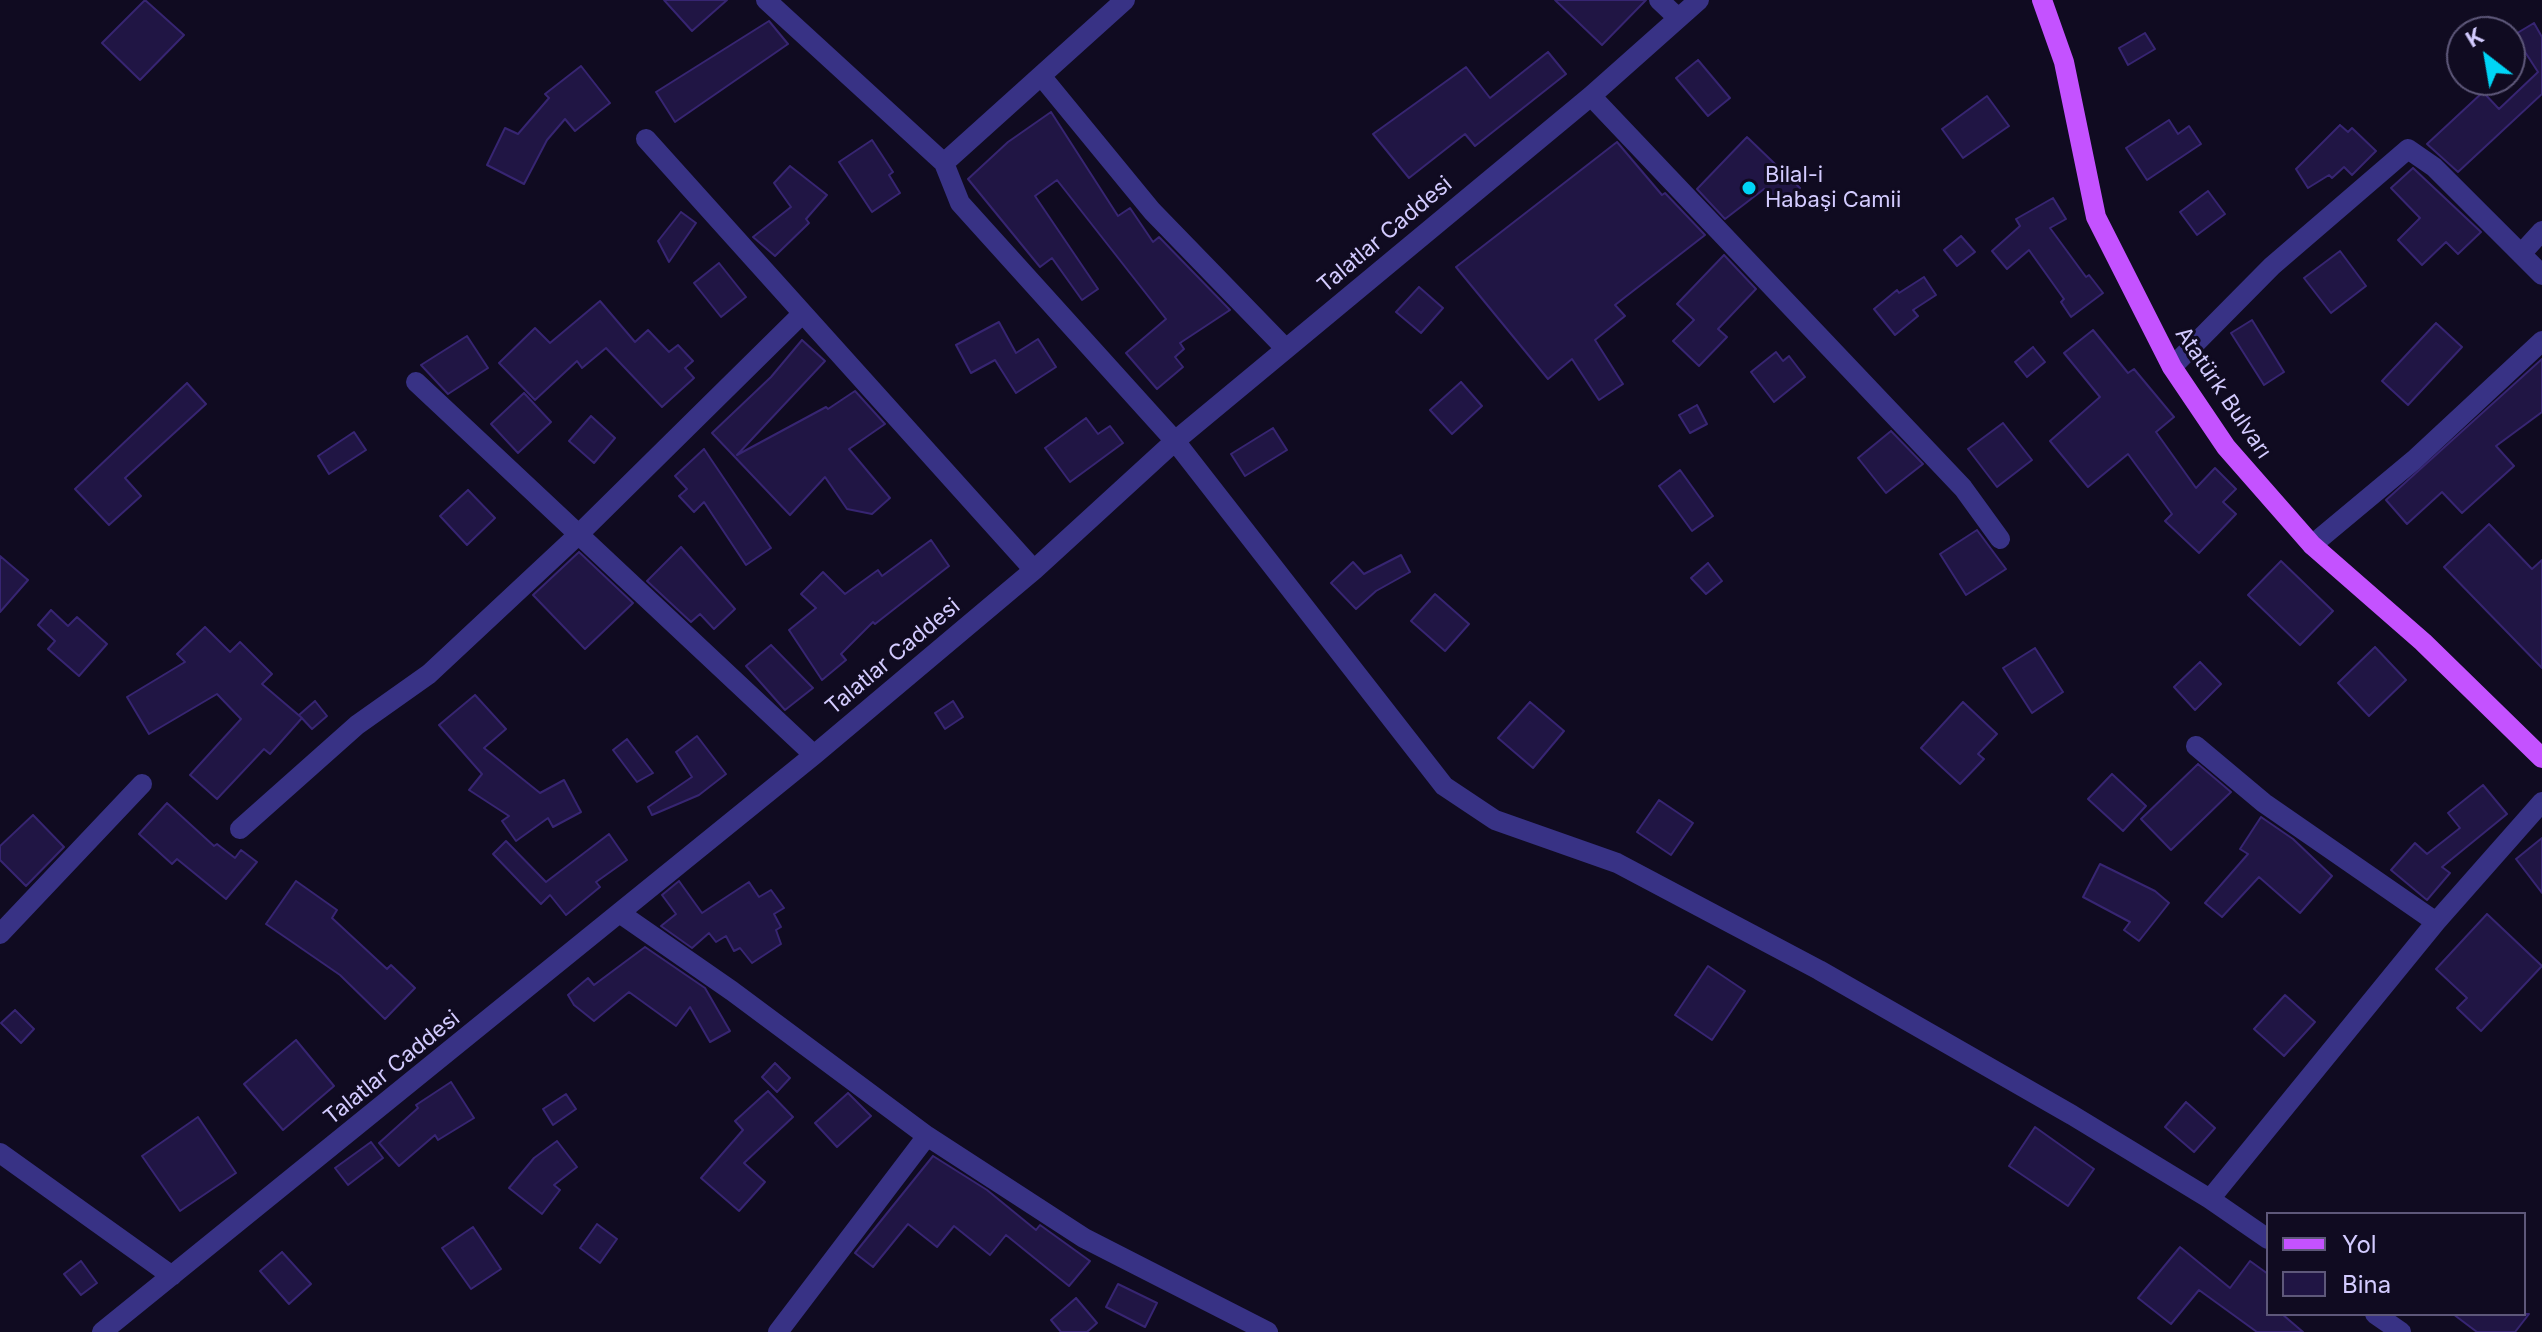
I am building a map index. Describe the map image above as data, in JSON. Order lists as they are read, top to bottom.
{
  "streets": {
    "main road": ["Atatürk Bulvarı"],
    "street": ["Talatlar Caddesi"]
  },
  "places": ["Bilal-i Habaşi Camii"],
  "legend": ["Yol", "Bina"],
  "north": "top left"
}
